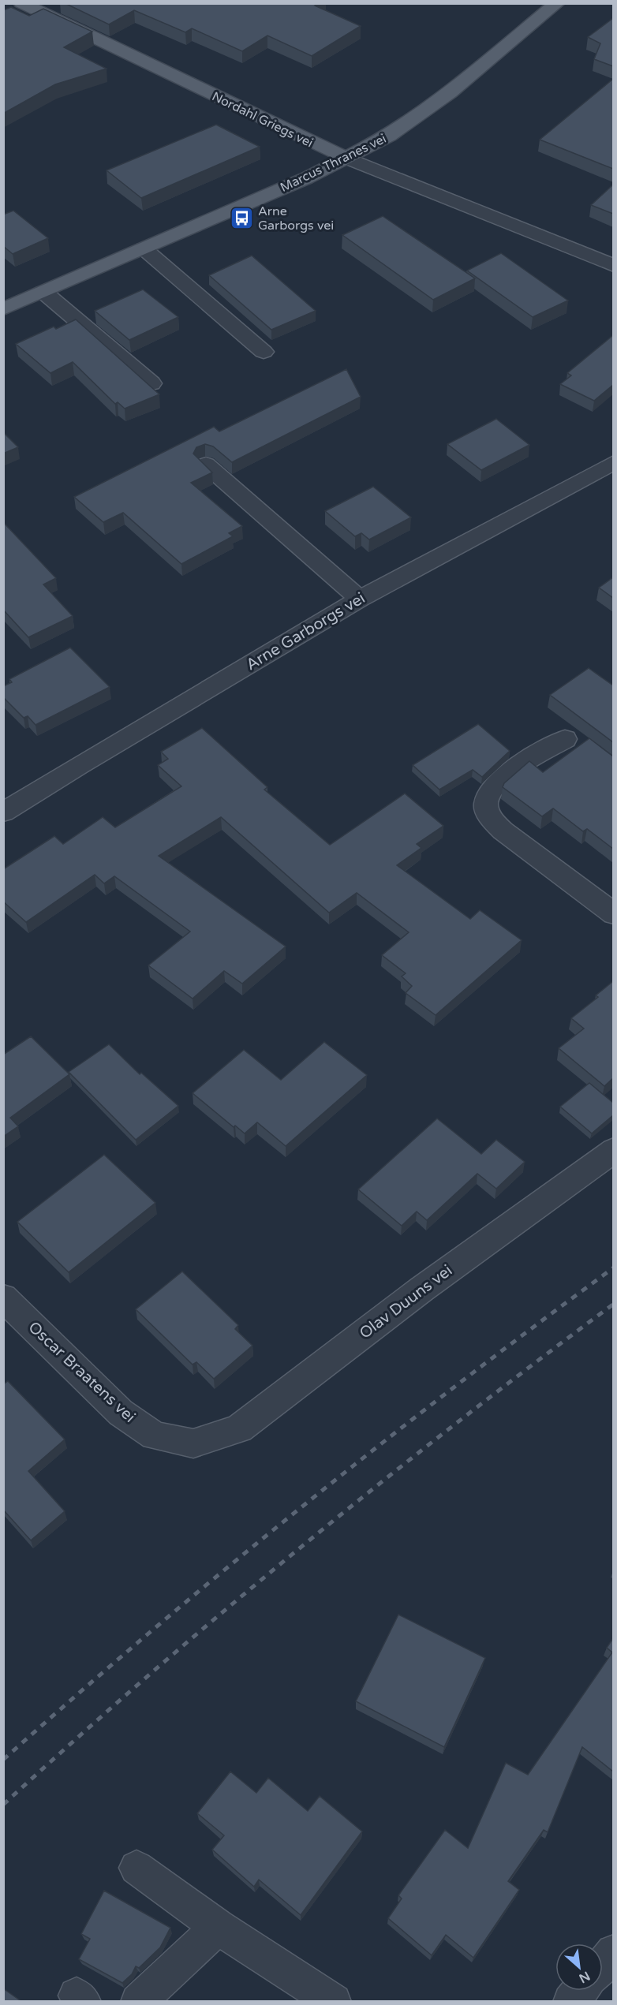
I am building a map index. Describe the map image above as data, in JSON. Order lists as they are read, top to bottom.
{
  "streets": {
    "main road": ["Nordahl Griegs vei", "Marcus Thranes vei"],
    "street": ["Arne Garborgs vei", "Olav Duuns vei", "Oscar Braatens vei"]
  },
  "crossings": [
    ["Nordahl Griegs vei", "Marcus Thranes vei"],
    ["Olav Duuns vei", "Oscar Braatens vei"]
  ],
  "places": {
    "bus stop": ["Arne Garborgs vei"]
  },
  "north": "bottom right"
}
